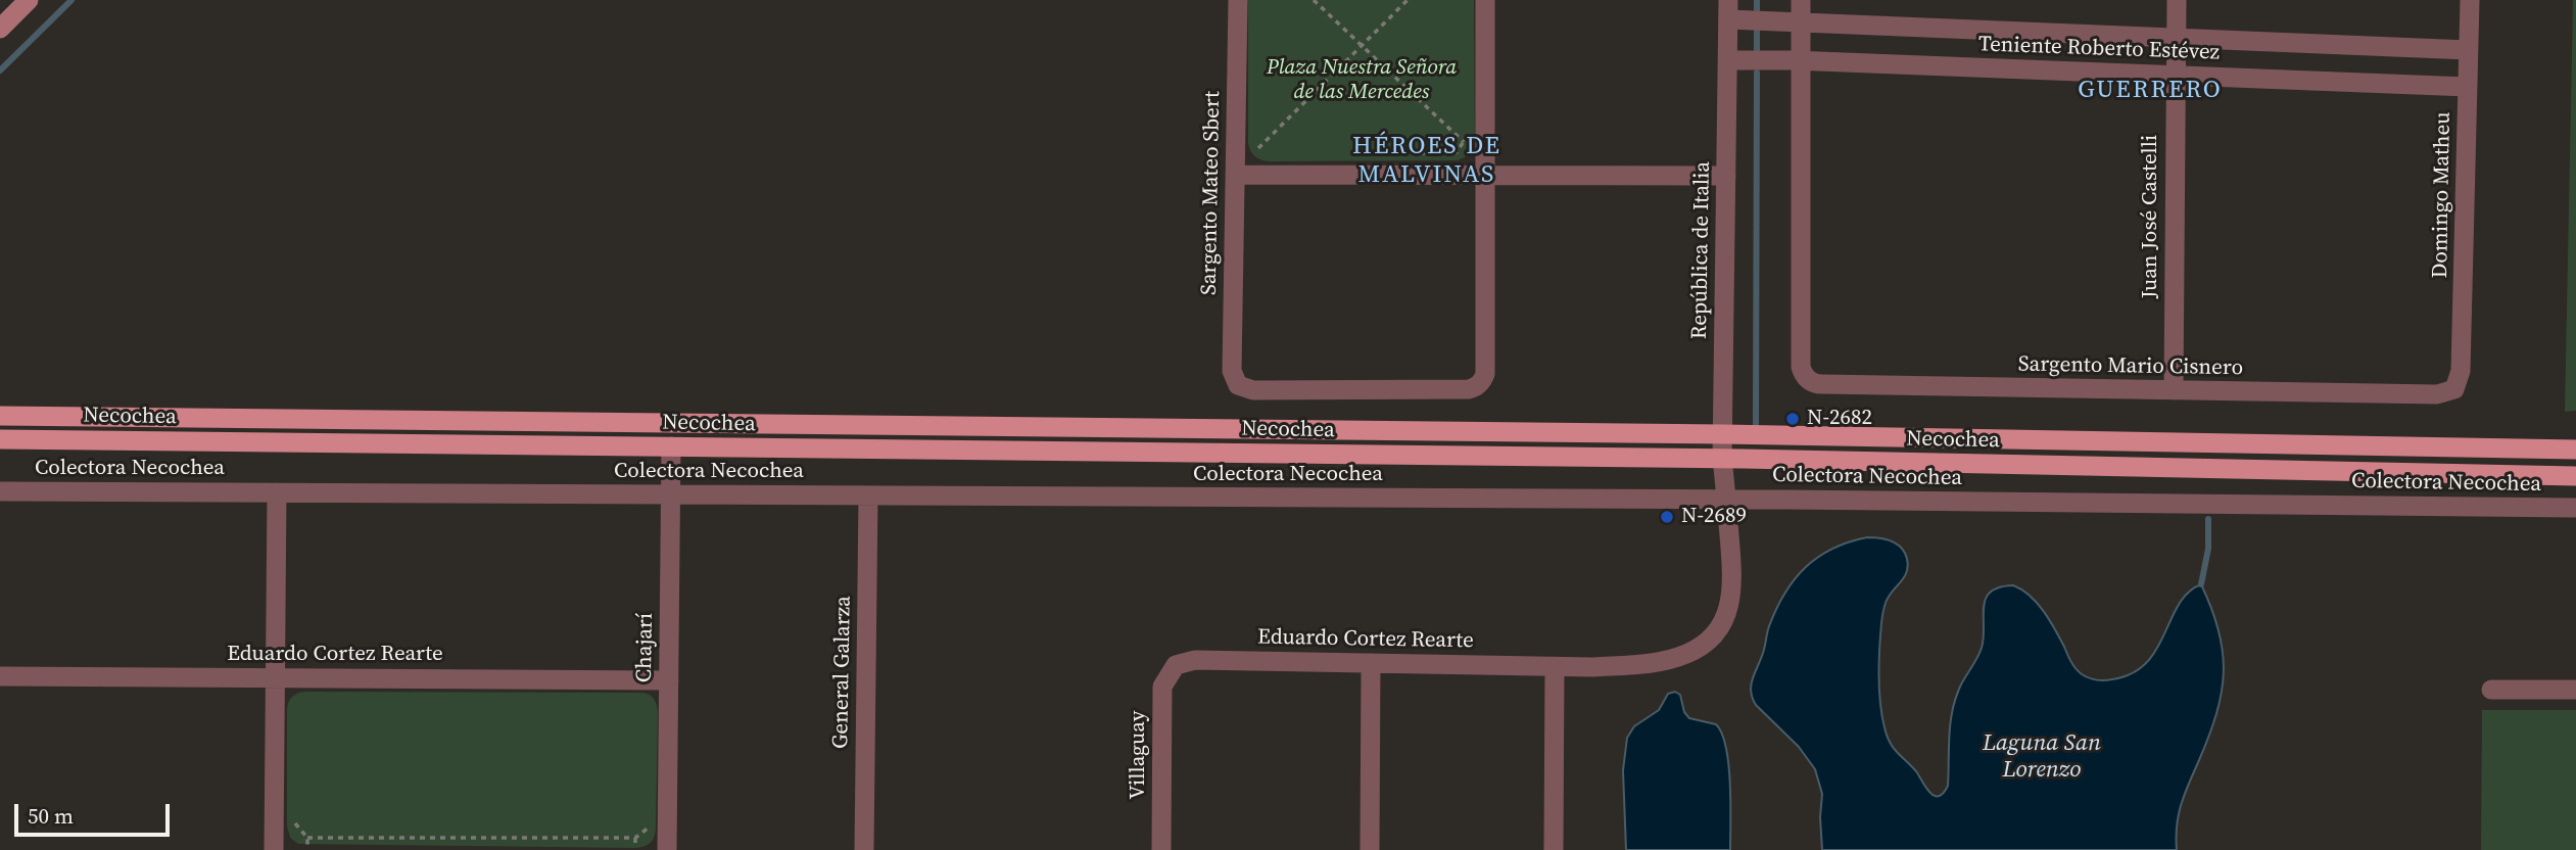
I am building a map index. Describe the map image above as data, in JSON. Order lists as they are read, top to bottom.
{
  "streets": {
    "main road": ["Necochea"],
    "street": [
      "Teniente Roberto Estévez",
      "Sargento Mateo Sbert",
      "Domingo Matheu",
      "Juan José Castelli",
      "República de Italia",
      "Sargento Mario Cisnero",
      "Colectora Necochea",
      "Eduardo Cortez Rearte",
      "Chajarí",
      "General Galarza",
      "Villaguay"
    ]
  },
  "crossings": [
    ["Teniente Roberto Estévez", "Domingo Matheu"],
    ["Teniente Roberto Estévez", "Juan José Castelli"],
    ["Teniente Roberto Estévez", "República de Italia"],
    ["Teniente Roberto Estévez", "Sargento Mario Cisnero"],
    ["Domingo Matheu", "Sargento Mario Cisnero"],
    ["Juan José Castelli", "Sargento Mario Cisnero"],
    ["República de Italia", "Necochea"],
    ["República de Italia", "Colectora Necochea"],
    ["República de Italia", "Eduardo Cortez Rearte"],
    ["Necochea", "Chajarí"],
    ["Colectora Necochea", "Eduardo Cortez Rearte"],
    ["Colectora Necochea", "Chajarí"],
    ["Colectora Necochea", "General Galarza"],
    ["Eduardo Cortez Rearte", "Chajarí"],
    ["Eduardo Cortez Rearte", "Villaguay"]
  ],
  "districts": ["GUERRERO", "HÉROES DE MALVINAS"],
  "water": ["Laguna San Lorenzo"],
  "parks": ["Plaza Nuestra Señora de las Mercedes"],
  "places": ["N-2682", "N-2689"],
  "scale_bar": "50 m"
}
